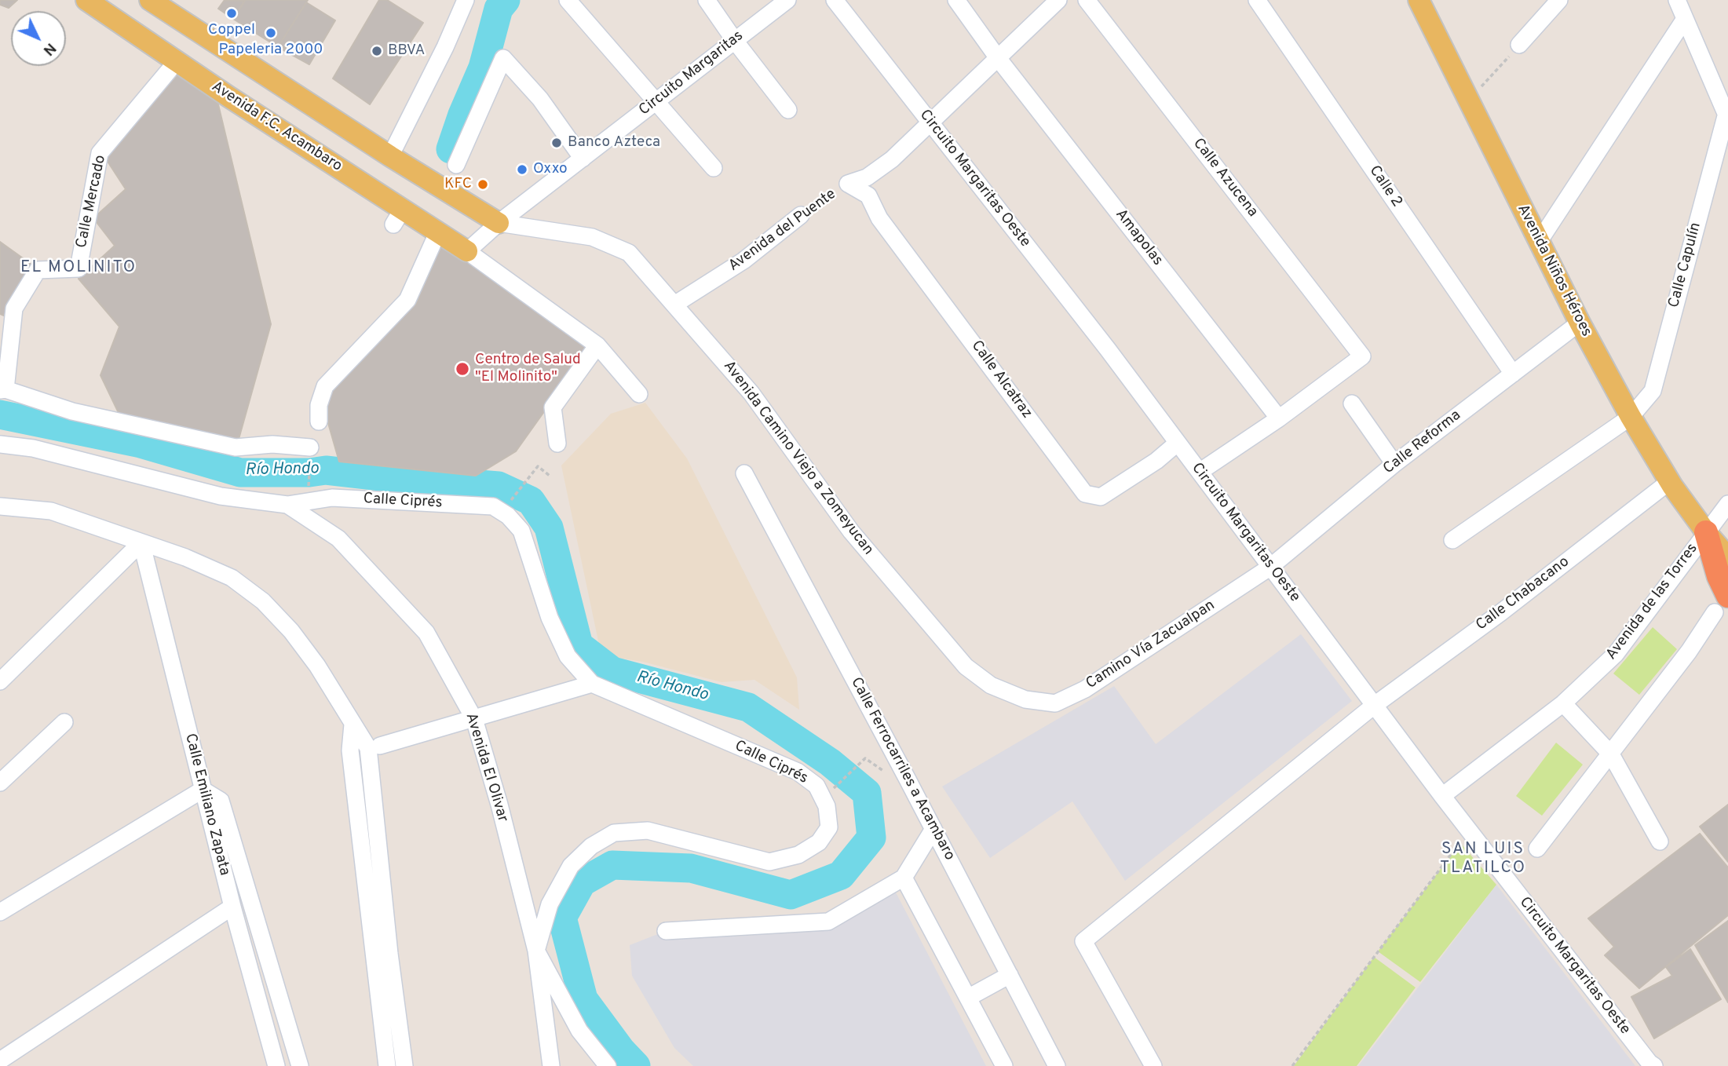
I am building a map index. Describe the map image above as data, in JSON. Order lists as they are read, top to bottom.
{
  "streets": {
    "main road": ["Avenida F.C. Acambaro", "Avenida Niños Héroes"],
    "street": [
      "Circuito Margaritas",
      "Calle Azucena",
      "Circuito Margaritas Oeste",
      "Calle 2",
      "Calle Mercado",
      "Avenida del Puente",
      "Amapolas",
      "Calle Capulín",
      "Calle Alcatraz",
      "Calle Reforma",
      "Avenida Camino Viejo a Zomeyucan",
      "Calle Ciprés",
      "Calle Chabacano",
      "Avenida de las Torres",
      "Camino Vía Zacualpan",
      "Avenida El Olivar",
      "Calle Ferrocarriles a Acambaro",
      "Calle Emiliano Zapata"
    ]
  },
  "crossings": [
    ["Circuito Margaritas", "Avenida F.C. Acambaro"],
    ["Circuito Margaritas", "Avenida Camino Viejo a Zomeyucan"],
    ["Avenida F.C. Acambaro", "Calle Mercado"],
    ["Calle Azucena", "Amapolas"],
    ["Circuito Margaritas Oeste", "Avenida del Puente"],
    ["Circuito Margaritas Oeste", "Calle Alcatraz"],
    ["Circuito Margaritas Oeste", "Calle Reforma"],
    ["Circuito Margaritas Oeste", "Calle Chabacano"],
    ["Circuito Margaritas Oeste", "Avenida de las Torres"],
    ["Circuito Margaritas Oeste", "Camino Vía Zacualpan"],
    ["Calle 2", "Calle Reforma"],
    ["Avenida del Puente", "Amapolas"],
    ["Avenida del Puente", "Calle Alcatraz"],
    ["Avenida del Puente", "Avenida Camino Viejo a Zomeyucan"],
    ["Calle Capulín", "Avenida Niños Héroes"],
    ["Avenida Niños Héroes", "Calle Reforma"],
    ["Avenida Niños Héroes", "Calle Chabacano"],
    ["Avenida Niños Héroes", "Avenida de las Torres"],
    ["Calle Reforma", "Camino Vía Zacualpan"],
    ["Avenida Camino Viejo a Zomeyucan", "Camino Vía Zacualpan"],
    ["Calle Ciprés", "Avenida El Olivar"]
  ],
  "districts": ["EL MOLINITO", "SAN LUIS TLATILCO"],
  "water": ["Río Hondo"],
  "places": [
    "Coppel",
    "Papeleria 2000",
    "BBVA",
    "Banco Azteca",
    "Oxxo",
    "KFC",
    "Centro de Salud \"El Molinito\""
  ],
  "north": "bottom right"
}
